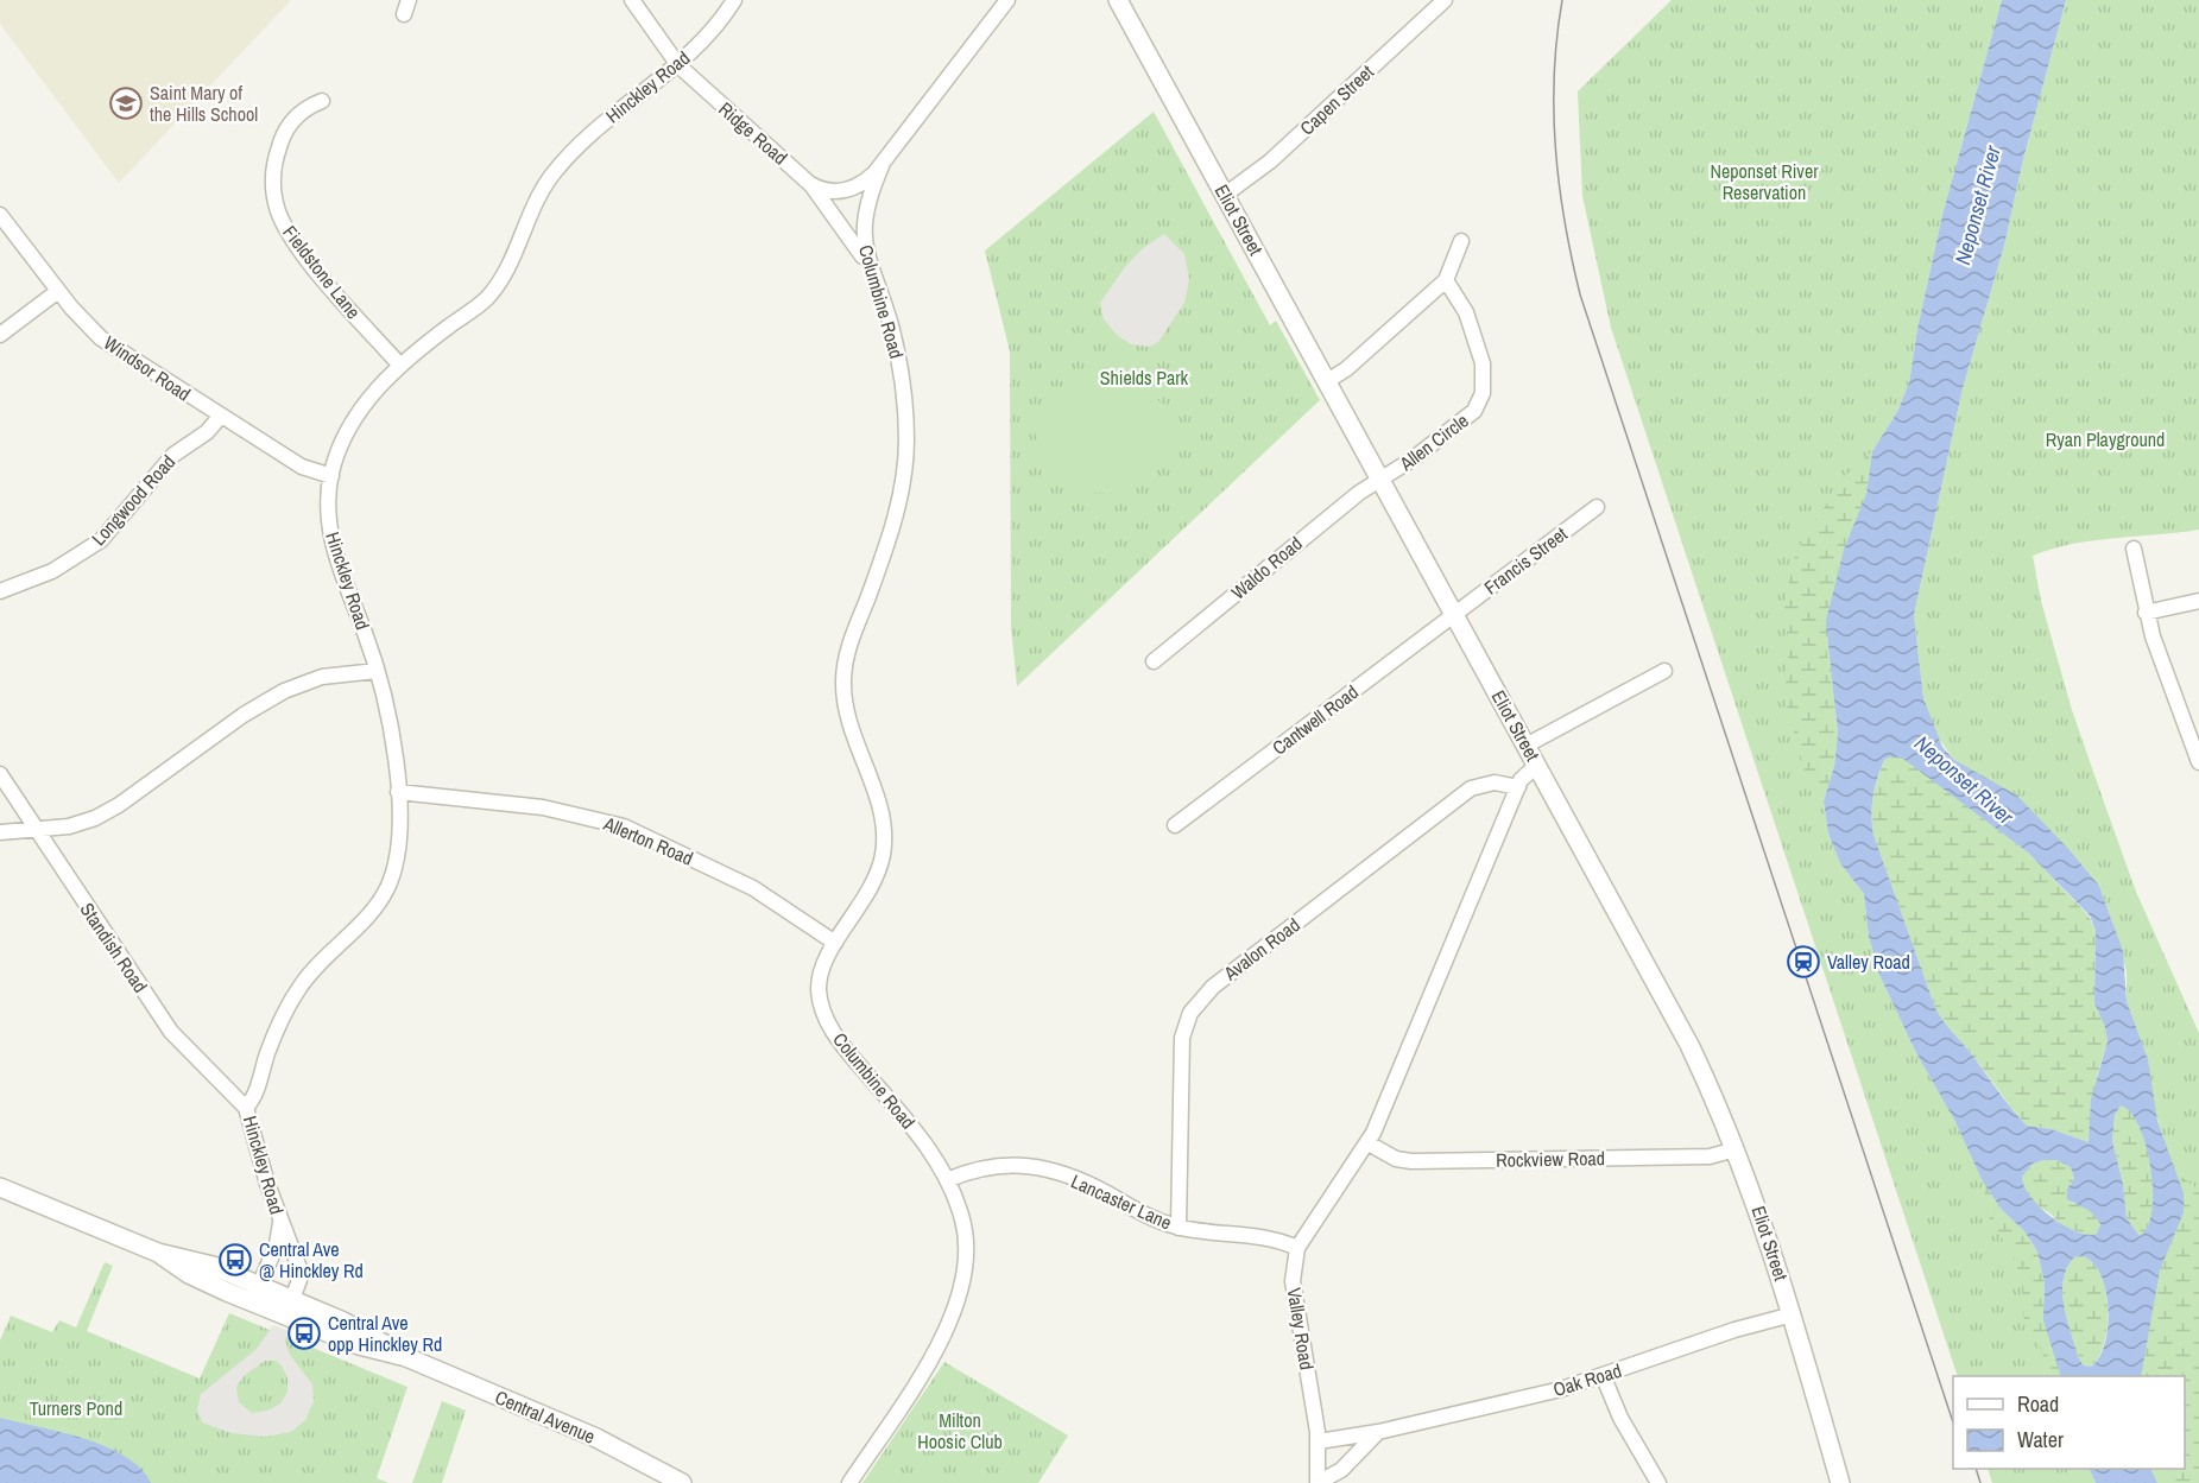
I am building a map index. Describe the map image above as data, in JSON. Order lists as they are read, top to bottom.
{
  "streets": {
    "street": [
      "Hinckley Road",
      "Capen Street",
      "Ridge Road",
      "Eliot Street",
      "Fieldstone Lane",
      "Columbine Road",
      "Windsor Road",
      "Allen Circle",
      "Longwood Road",
      "Francis Street",
      "Waldo Road",
      "Cantwell Road",
      "Allerton Road",
      "Standish Road",
      "Avalon Road",
      "Rockview Road",
      "Lancaster Lane",
      "Valley Road",
      "Oak Road",
      "Central Avenue"
    ]
  },
  "crossings": [
    ["Hinckley Road", "Ridge Road"],
    ["Hinckley Road", "Fieldstone Lane"],
    ["Hinckley Road", "Windsor Road"],
    ["Hinckley Road", "Allerton Road"],
    ["Hinckley Road", "Standish Road"],
    ["Hinckley Road", "Central Avenue"],
    ["Capen Street", "Eliot Street"],
    ["Ridge Road", "Columbine Road"],
    ["Eliot Street", "Allen Circle"],
    ["Eliot Street", "Francis Street"],
    ["Eliot Street", "Waldo Road"],
    ["Eliot Street", "Cantwell Road"],
    ["Eliot Street", "Rockview Road"],
    ["Eliot Street", "Valley Road"],
    ["Eliot Street", "Oak Road"],
    ["Columbine Road", "Allerton Road"],
    ["Columbine Road", "Lancaster Lane"],
    ["Windsor Road", "Longwood Road"],
    ["Allen Circle", "Waldo Road"],
    ["Francis Street", "Cantwell Road"],
    ["Avalon Road", "Lancaster Lane"],
    ["Avalon Road", "Valley Road"],
    ["Rockview Road", "Valley Road"],
    ["Lancaster Lane", "Valley Road"],
    ["Valley Road", "Oak Road"]
  ],
  "water": ["Neponset River"],
  "parks": [
    "Neponset River Reservation",
    "Shields Park",
    "Ryan Playground",
    "Turners Pond",
    "Milton Hoosic Club"
  ],
  "places": {
    "school or university": ["Saint Mary of the Hills School"],
    "station": ["Valley Road"],
    "bus stop": ["Central Ave @ Hinckley Rd", "Central Ave opp Hinckley Rd"]
  },
  "legend": ["Road", "Water"]
}
